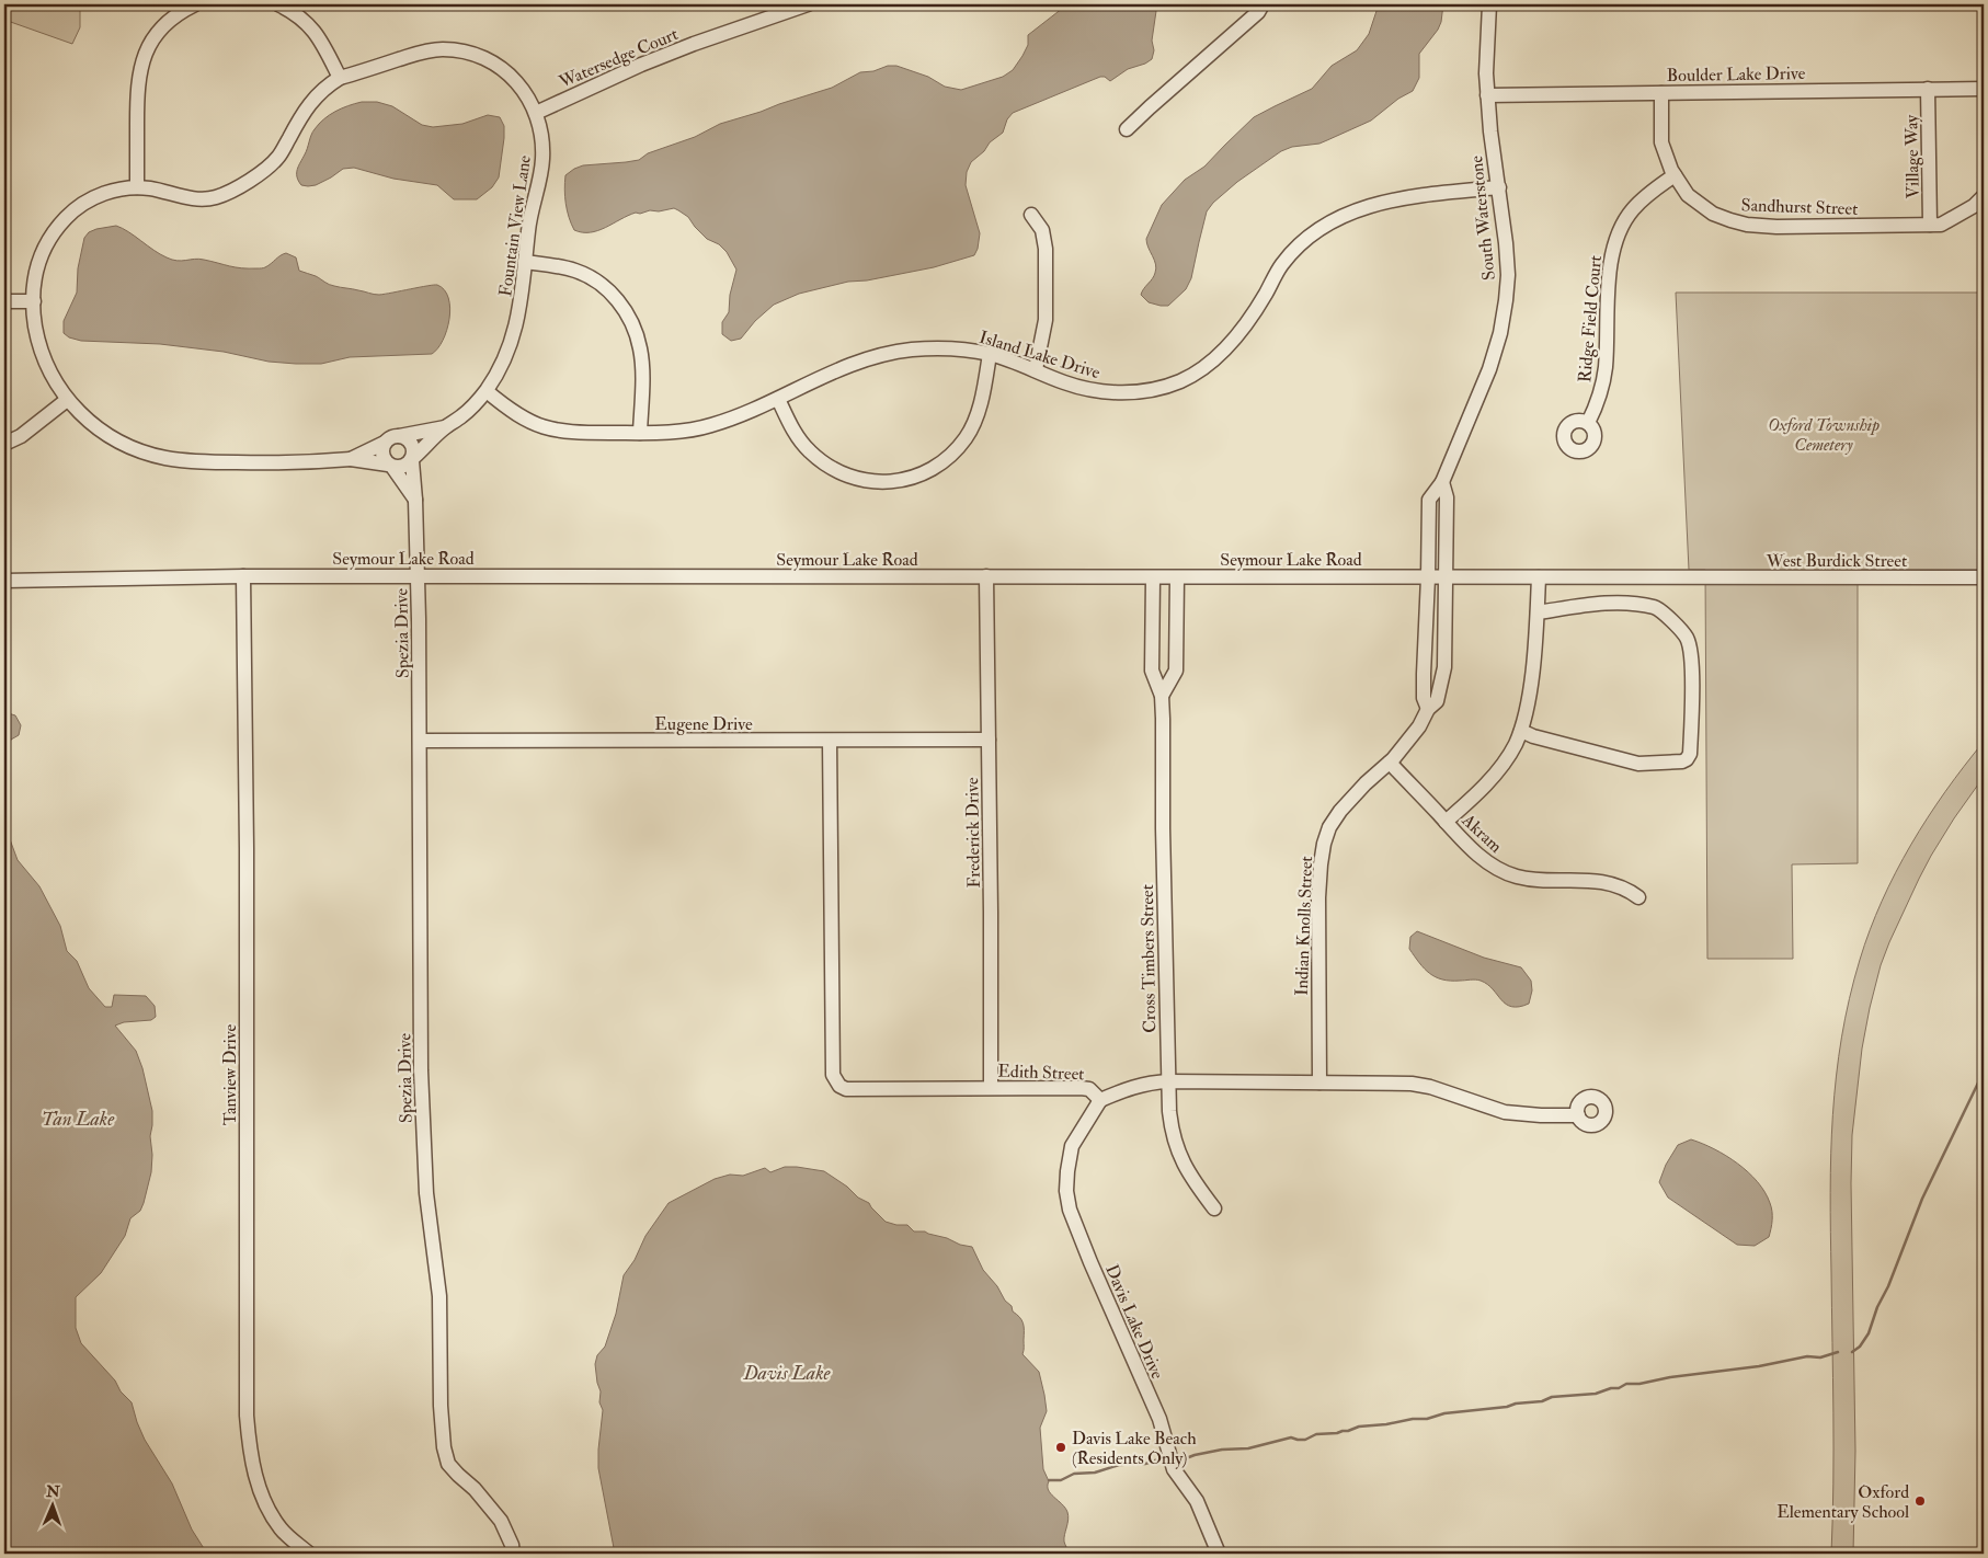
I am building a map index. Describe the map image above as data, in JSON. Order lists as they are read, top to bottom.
{
  "streets": {
    "street": [
      "Watersedge Court",
      "Boulder Lake Drive",
      "Village Way",
      "Sandhurst Street",
      "South Waterstone",
      "Fountain View Lane",
      "Ridge Field Court",
      "Island Lake Drive",
      "Seymour Lake Road",
      "West Burdick Street",
      "Spezia Drive",
      "Eugene Drive",
      "Frederick Drive",
      "Akram",
      "Indian Knolls Street",
      "Cross Timbers Street",
      "Edith Street",
      "Tanview Drive",
      "Davis Lake Drive"
    ]
  },
  "crossings": [
    ["Watersedge Court", "Fountain View Lane"],
    ["Boulder Lake Drive", "Village Way"],
    ["Boulder Lake Drive", "Sandhurst Street"],
    ["Boulder Lake Drive", "South Waterstone"],
    ["Village Way", "Sandhurst Street"],
    ["Sandhurst Street", "Ridge Field Court"],
    ["South Waterstone", "Island Lake Drive"],
    ["South Waterstone", "Seymour Lake Road"],
    ["Fountain View Lane", "Island Lake Drive"],
    ["Seymour Lake Road", "West Burdick Street"],
    ["Seymour Lake Road", "Spezia Drive"],
    ["Seymour Lake Road", "Frederick Drive"],
    ["Seymour Lake Road", "Indian Knolls Street"],
    ["Seymour Lake Road", "Cross Timbers Street"],
    ["Seymour Lake Road", "Tanview Drive"],
    ["Spezia Drive", "Eugene Drive"],
    ["Eugene Drive", "Frederick Drive"],
    ["Eugene Drive", "Edith Street"],
    ["Frederick Drive", "Edith Street"],
    ["Akram", "Indian Knolls Street"],
    ["Indian Knolls Street", "Edith Street"],
    ["Cross Timbers Street", "Edith Street"],
    ["Edith Street", "Davis Lake Drive"]
  ],
  "water": ["Tan Lake", "Davis Lake"],
  "parks": ["Oxford Township Cemetery"],
  "places": ["Davis Lake Beach (Residents Only)", "Oxford Elementary School"],
  "north": "top"
}
